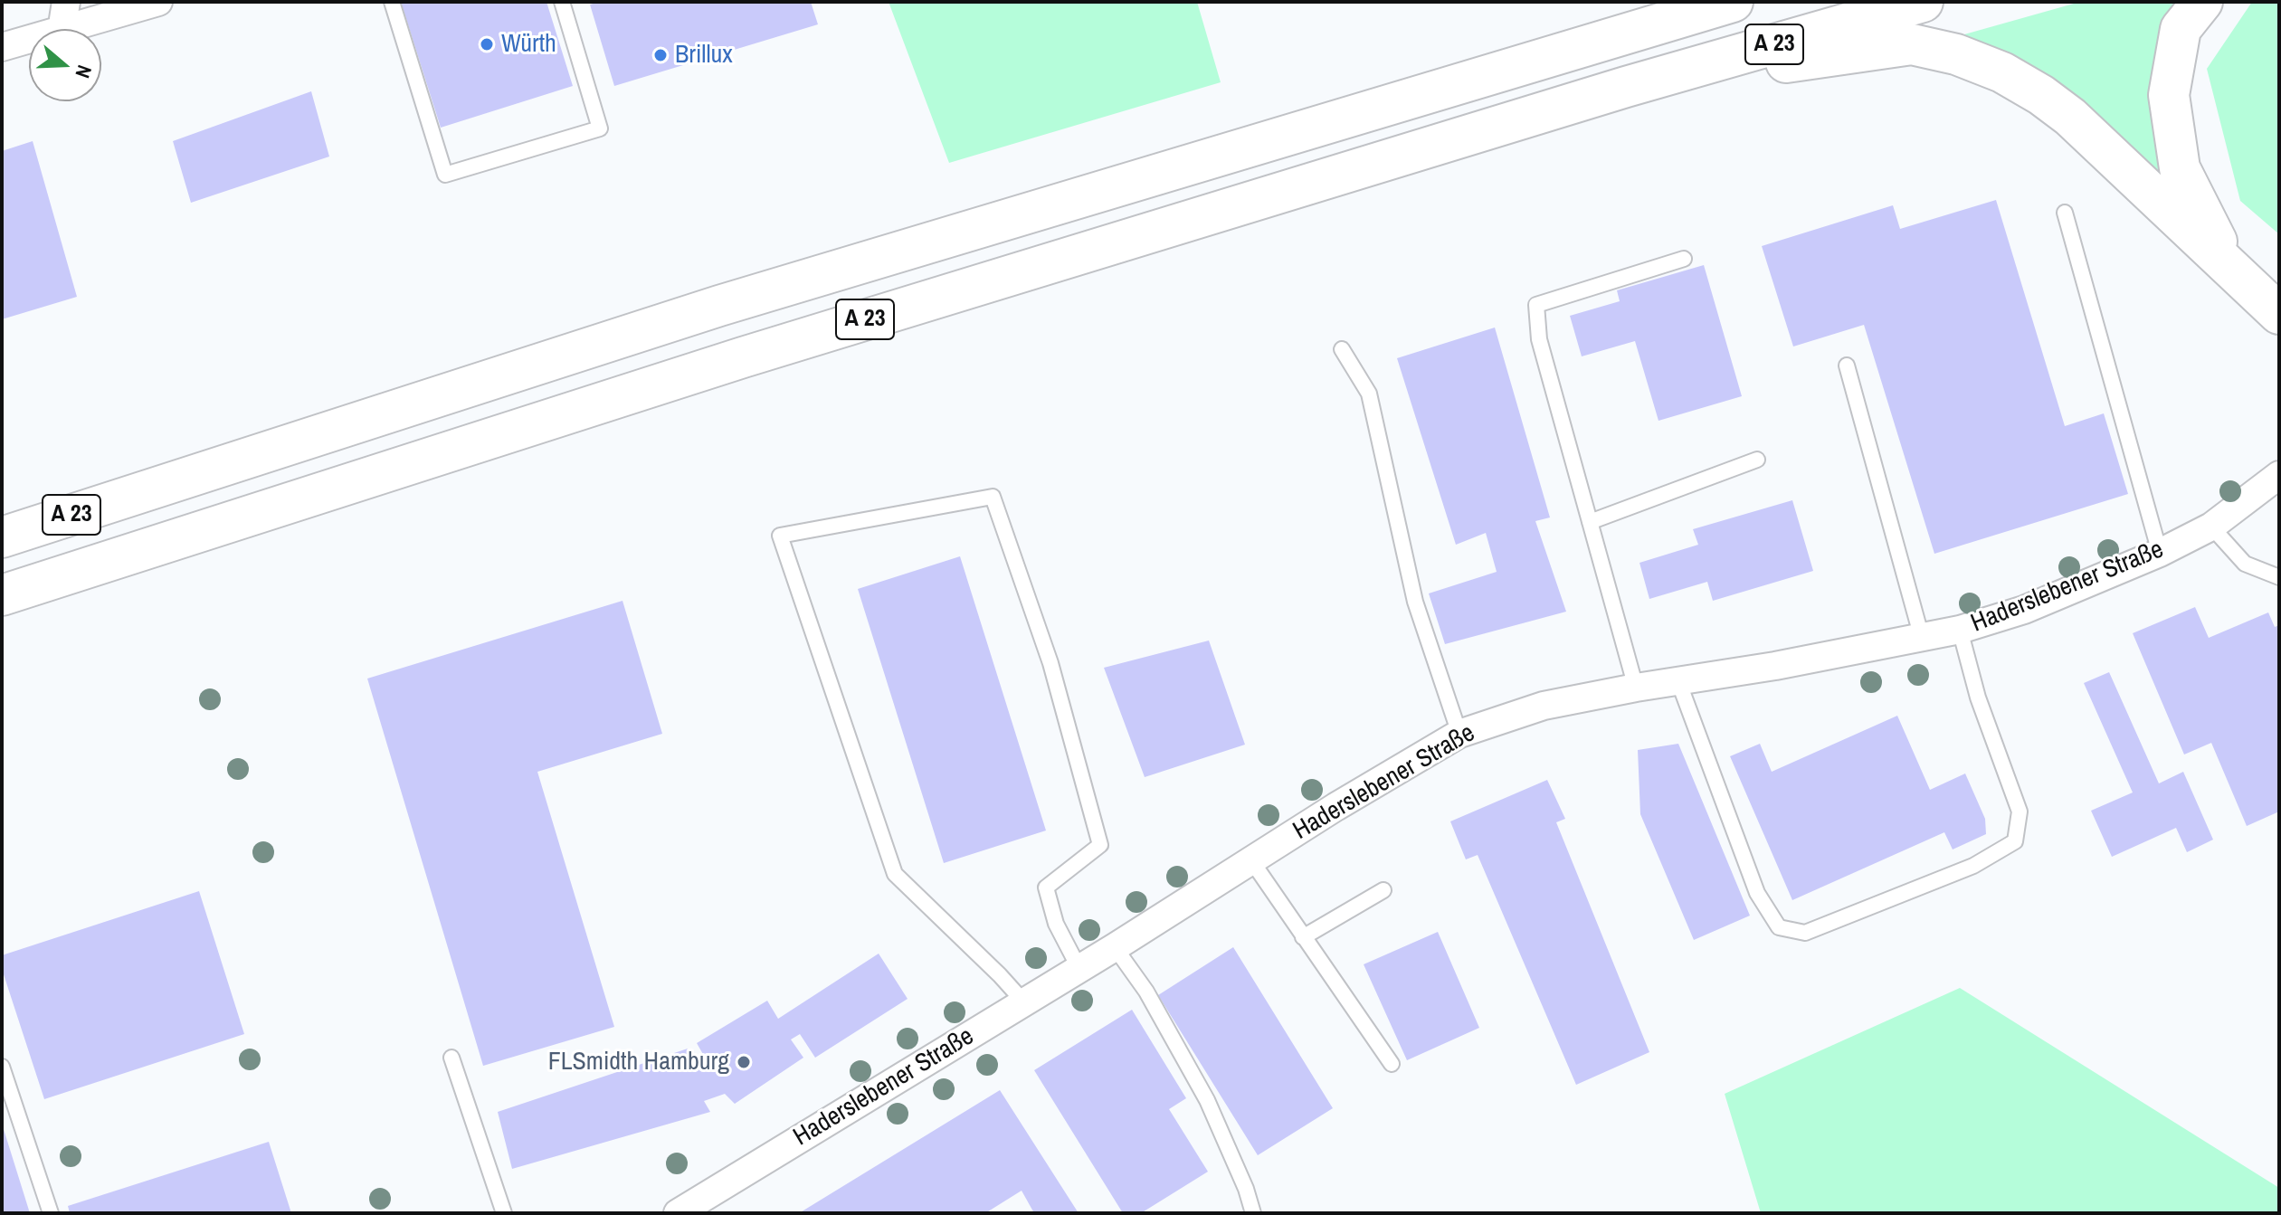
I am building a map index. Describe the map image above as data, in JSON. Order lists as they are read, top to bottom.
{
  "streets": {
    "highway": ["A 23"],
    "street": ["Haderslebener Straße"]
  },
  "places": ["Würth", "Brillux", "FLSmidth Hamburg"],
  "north": "right"
}
